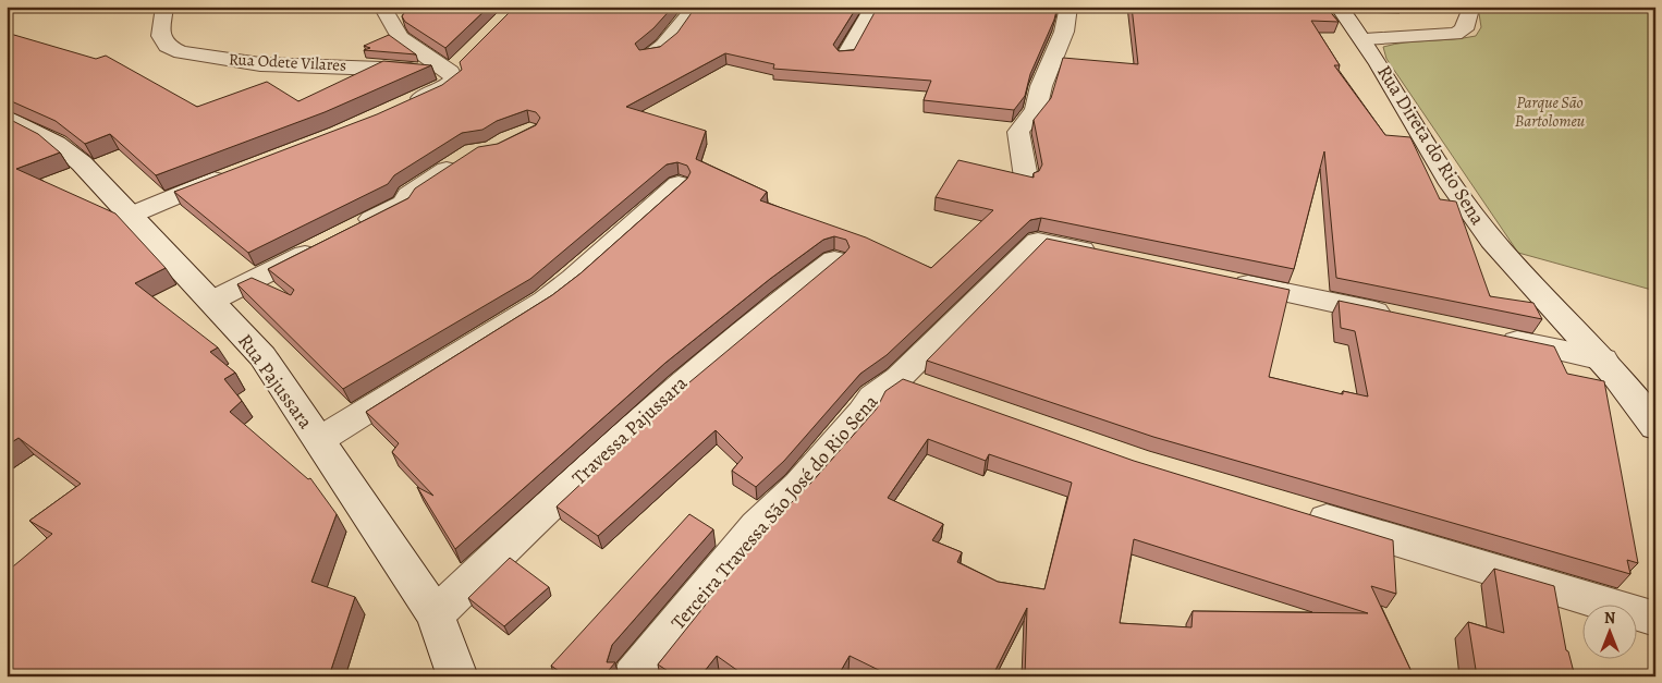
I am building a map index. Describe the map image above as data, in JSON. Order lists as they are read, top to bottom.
{
  "streets": {
    "street": [
      "Rua Odete Vilares",
      "Rua Direta do Rio Sena",
      "Rua Pajussara",
      "Travessa Pajussara",
      "Terceira Travessa São José do Rio Sena"
    ]
  },
  "crossings": [
    ["Rua Pajussara", "Travessa Pajussara"]
  ],
  "parks": ["Parque São Bartolomeu"],
  "north": "top"
}
